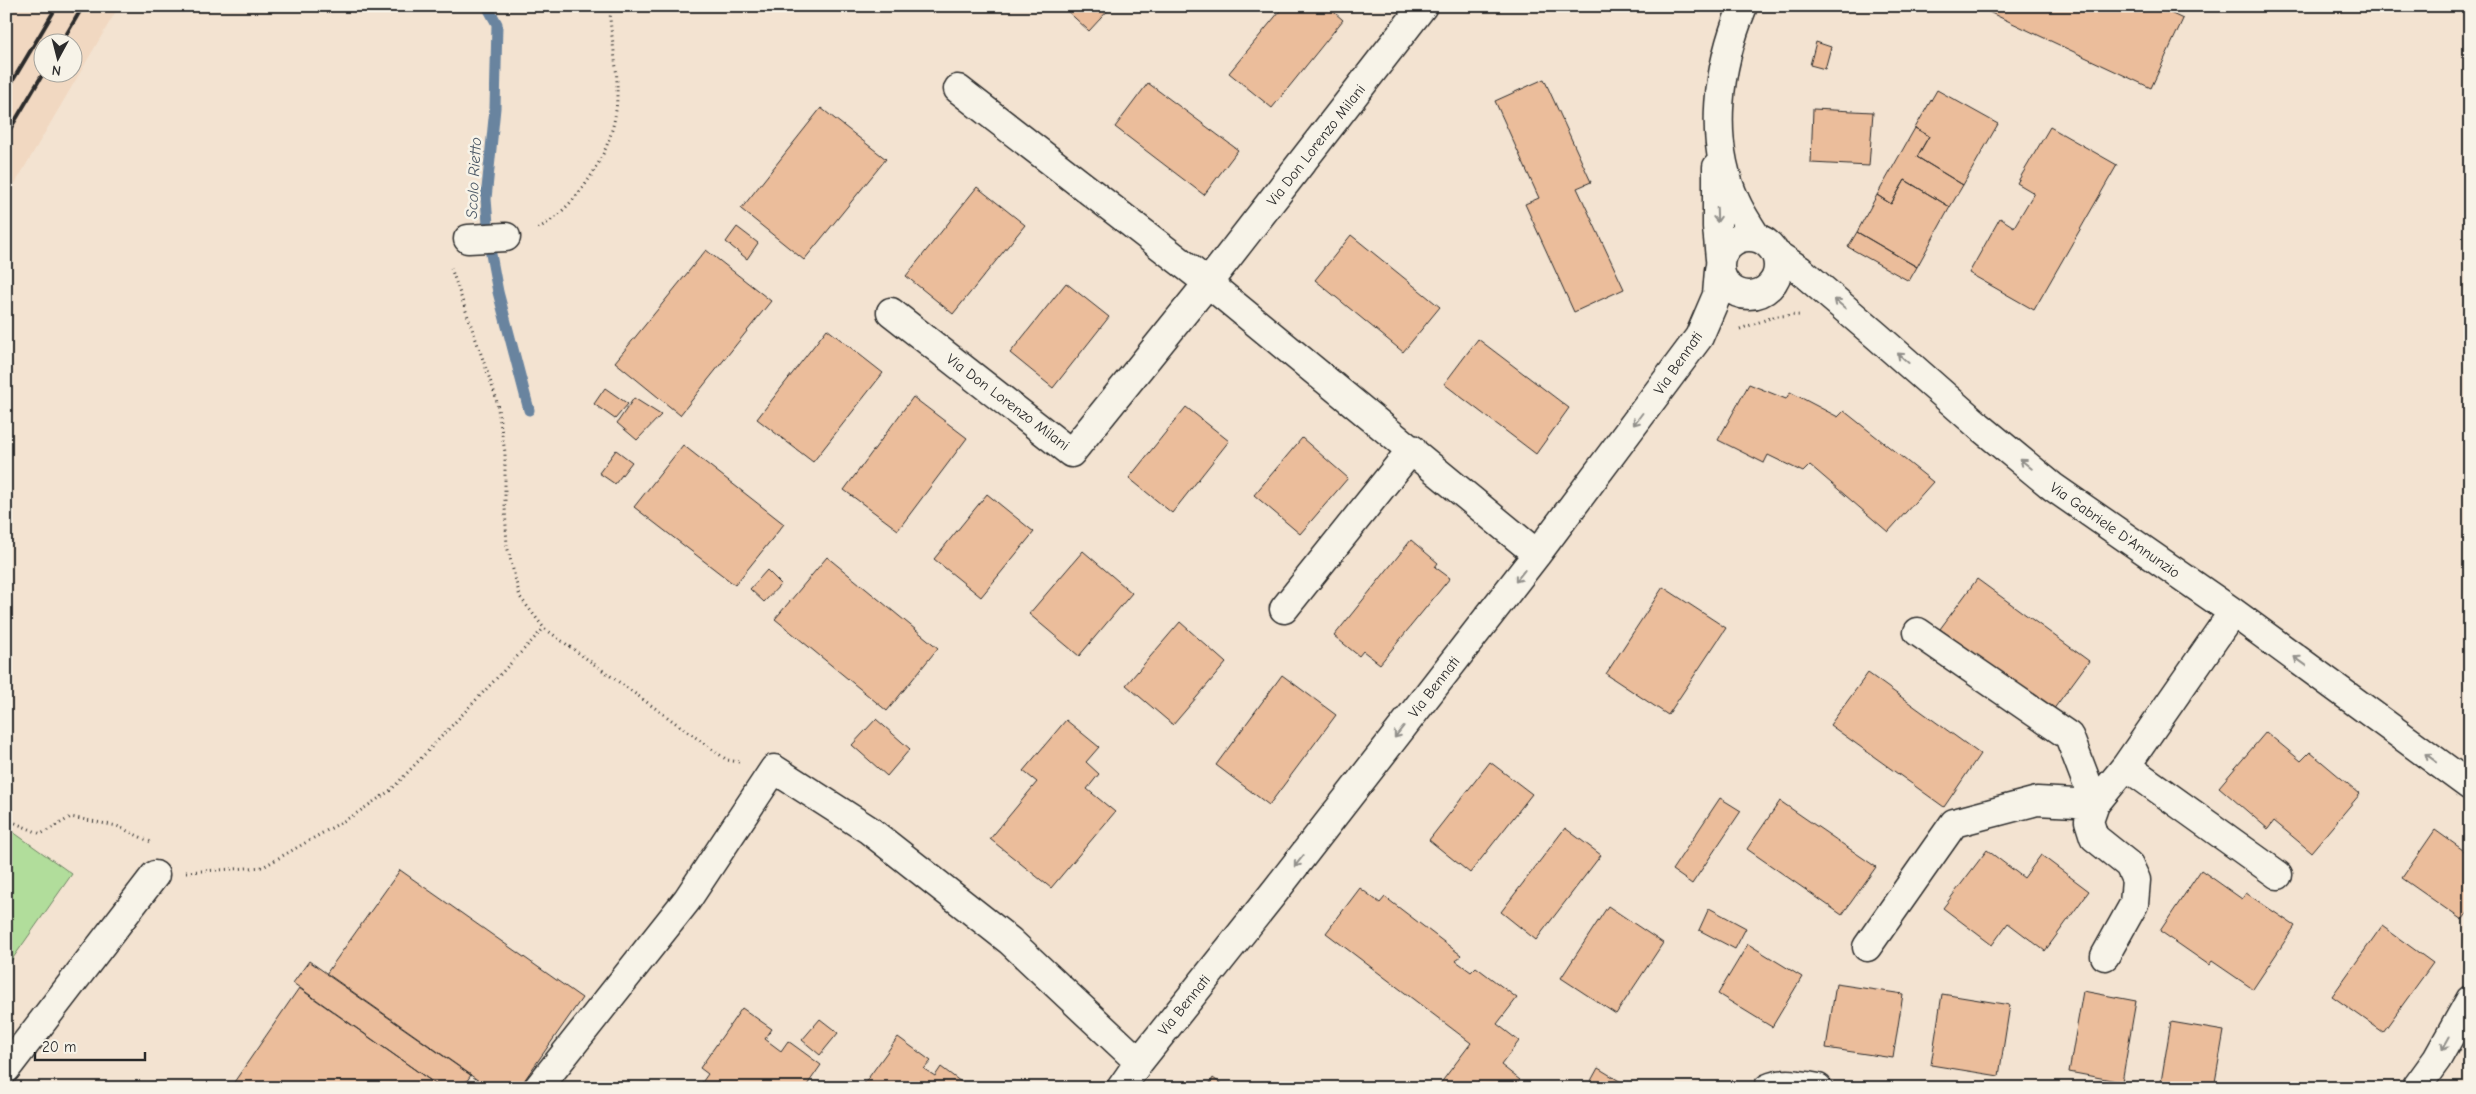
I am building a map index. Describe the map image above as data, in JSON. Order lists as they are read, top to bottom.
{
  "streets": {
    "street": ["Via Don Lorenzo Milani", "Via Bennati", "Via Gabriele D'Annunzio"]
  },
  "crossings": [
    ["Via Bennati", "Via Gabriele D'Annunzio"]
  ],
  "one_way": ["Via Bennati"],
  "water": ["Scolo Rietto"],
  "scale_bar": "20 m",
  "north": "bottom"
}
